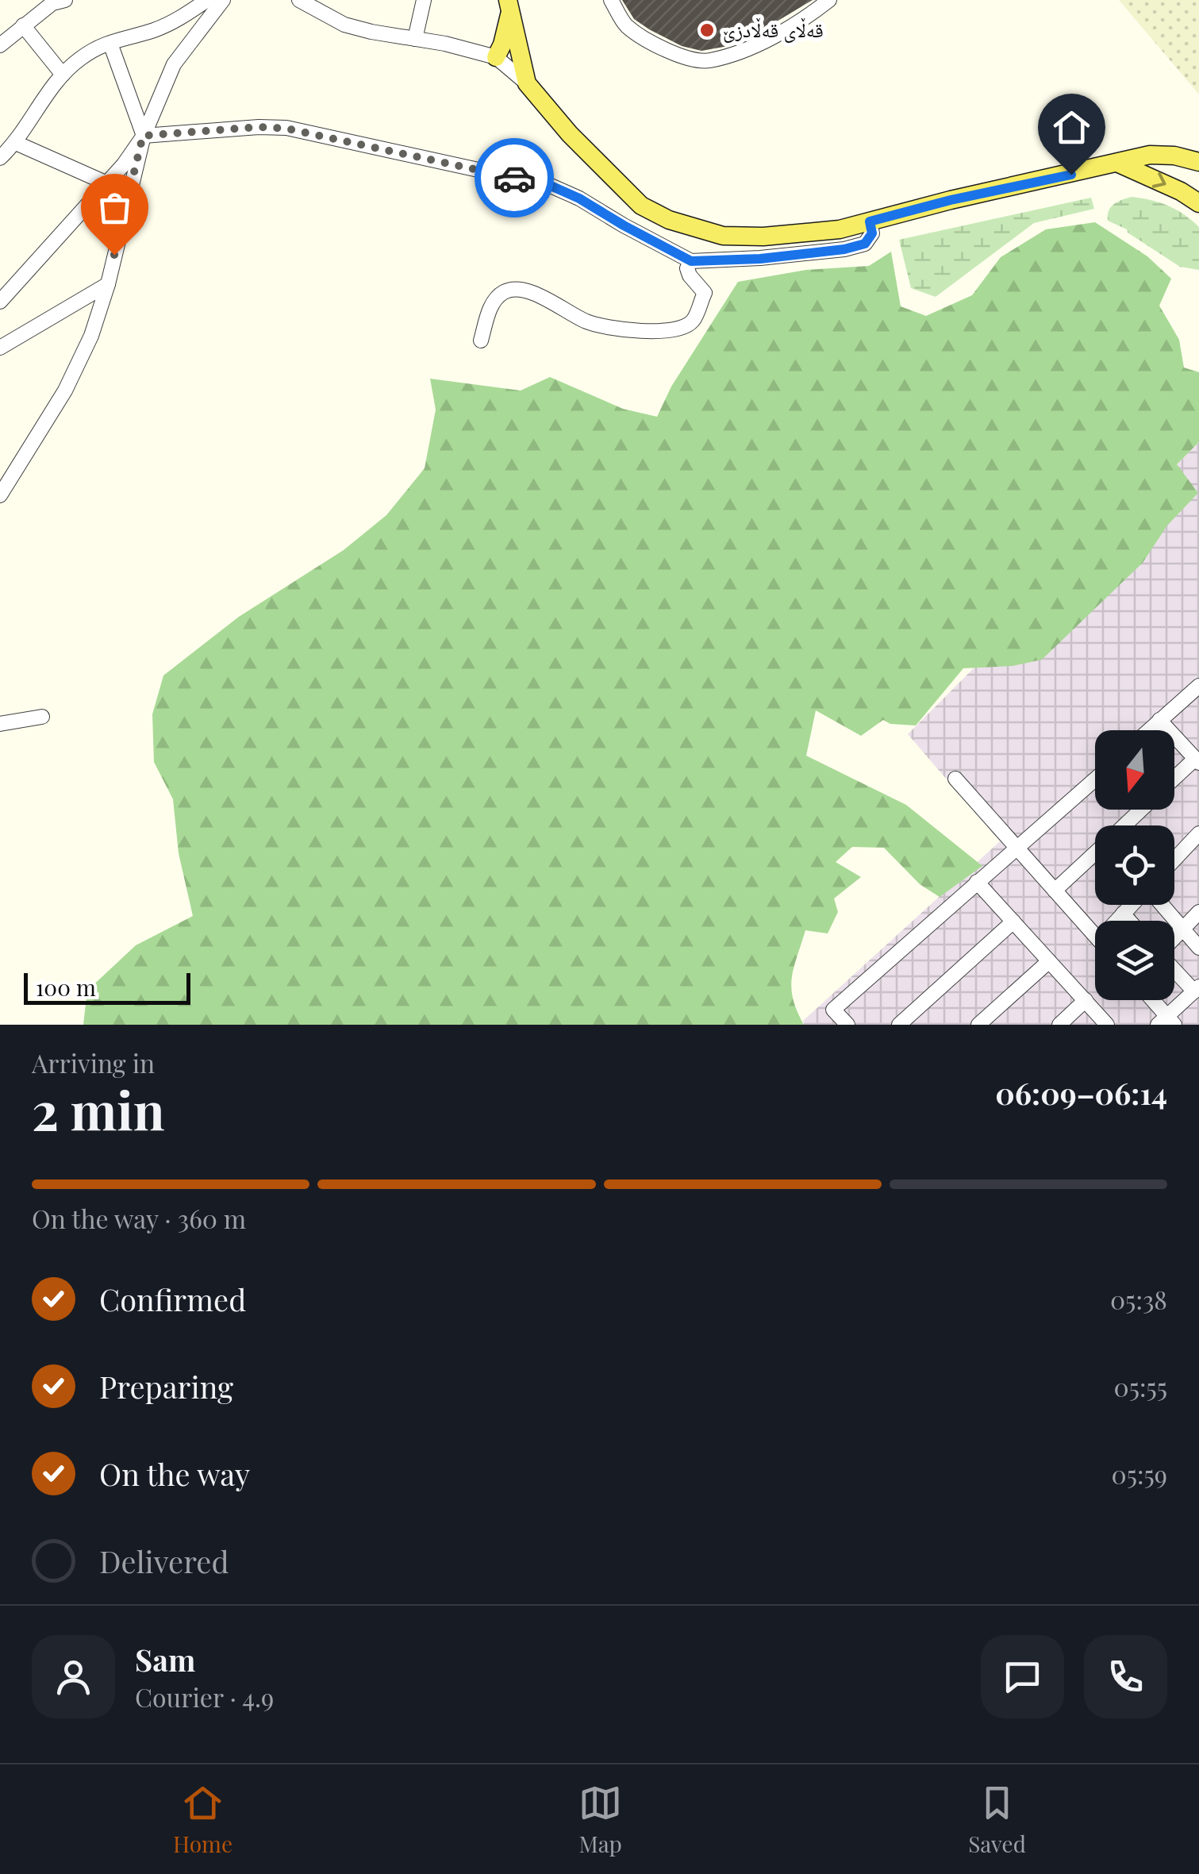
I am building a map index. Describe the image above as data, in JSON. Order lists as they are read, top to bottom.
{
  "places": ["قەڵای قەڵادزێ"],
  "scale_bar": "100 m",
  "north": "bottom",
  "page": {
    "scale": "100 m",
    "heading": ["2 min", "Arriving in", "06:09–06:14"],
    "panel": ["Sam", "Courier · 4.9"],
    "bar": "On the way · 360 m",
    "list": [
      ["Confirmed", "05:38"],
      ["Preparing", "05:55"],
      ["On the way", "05:59"],
      "Delivered"
    ],
    "tabs": ["Home", "Map", "Saved"]
  }
}
